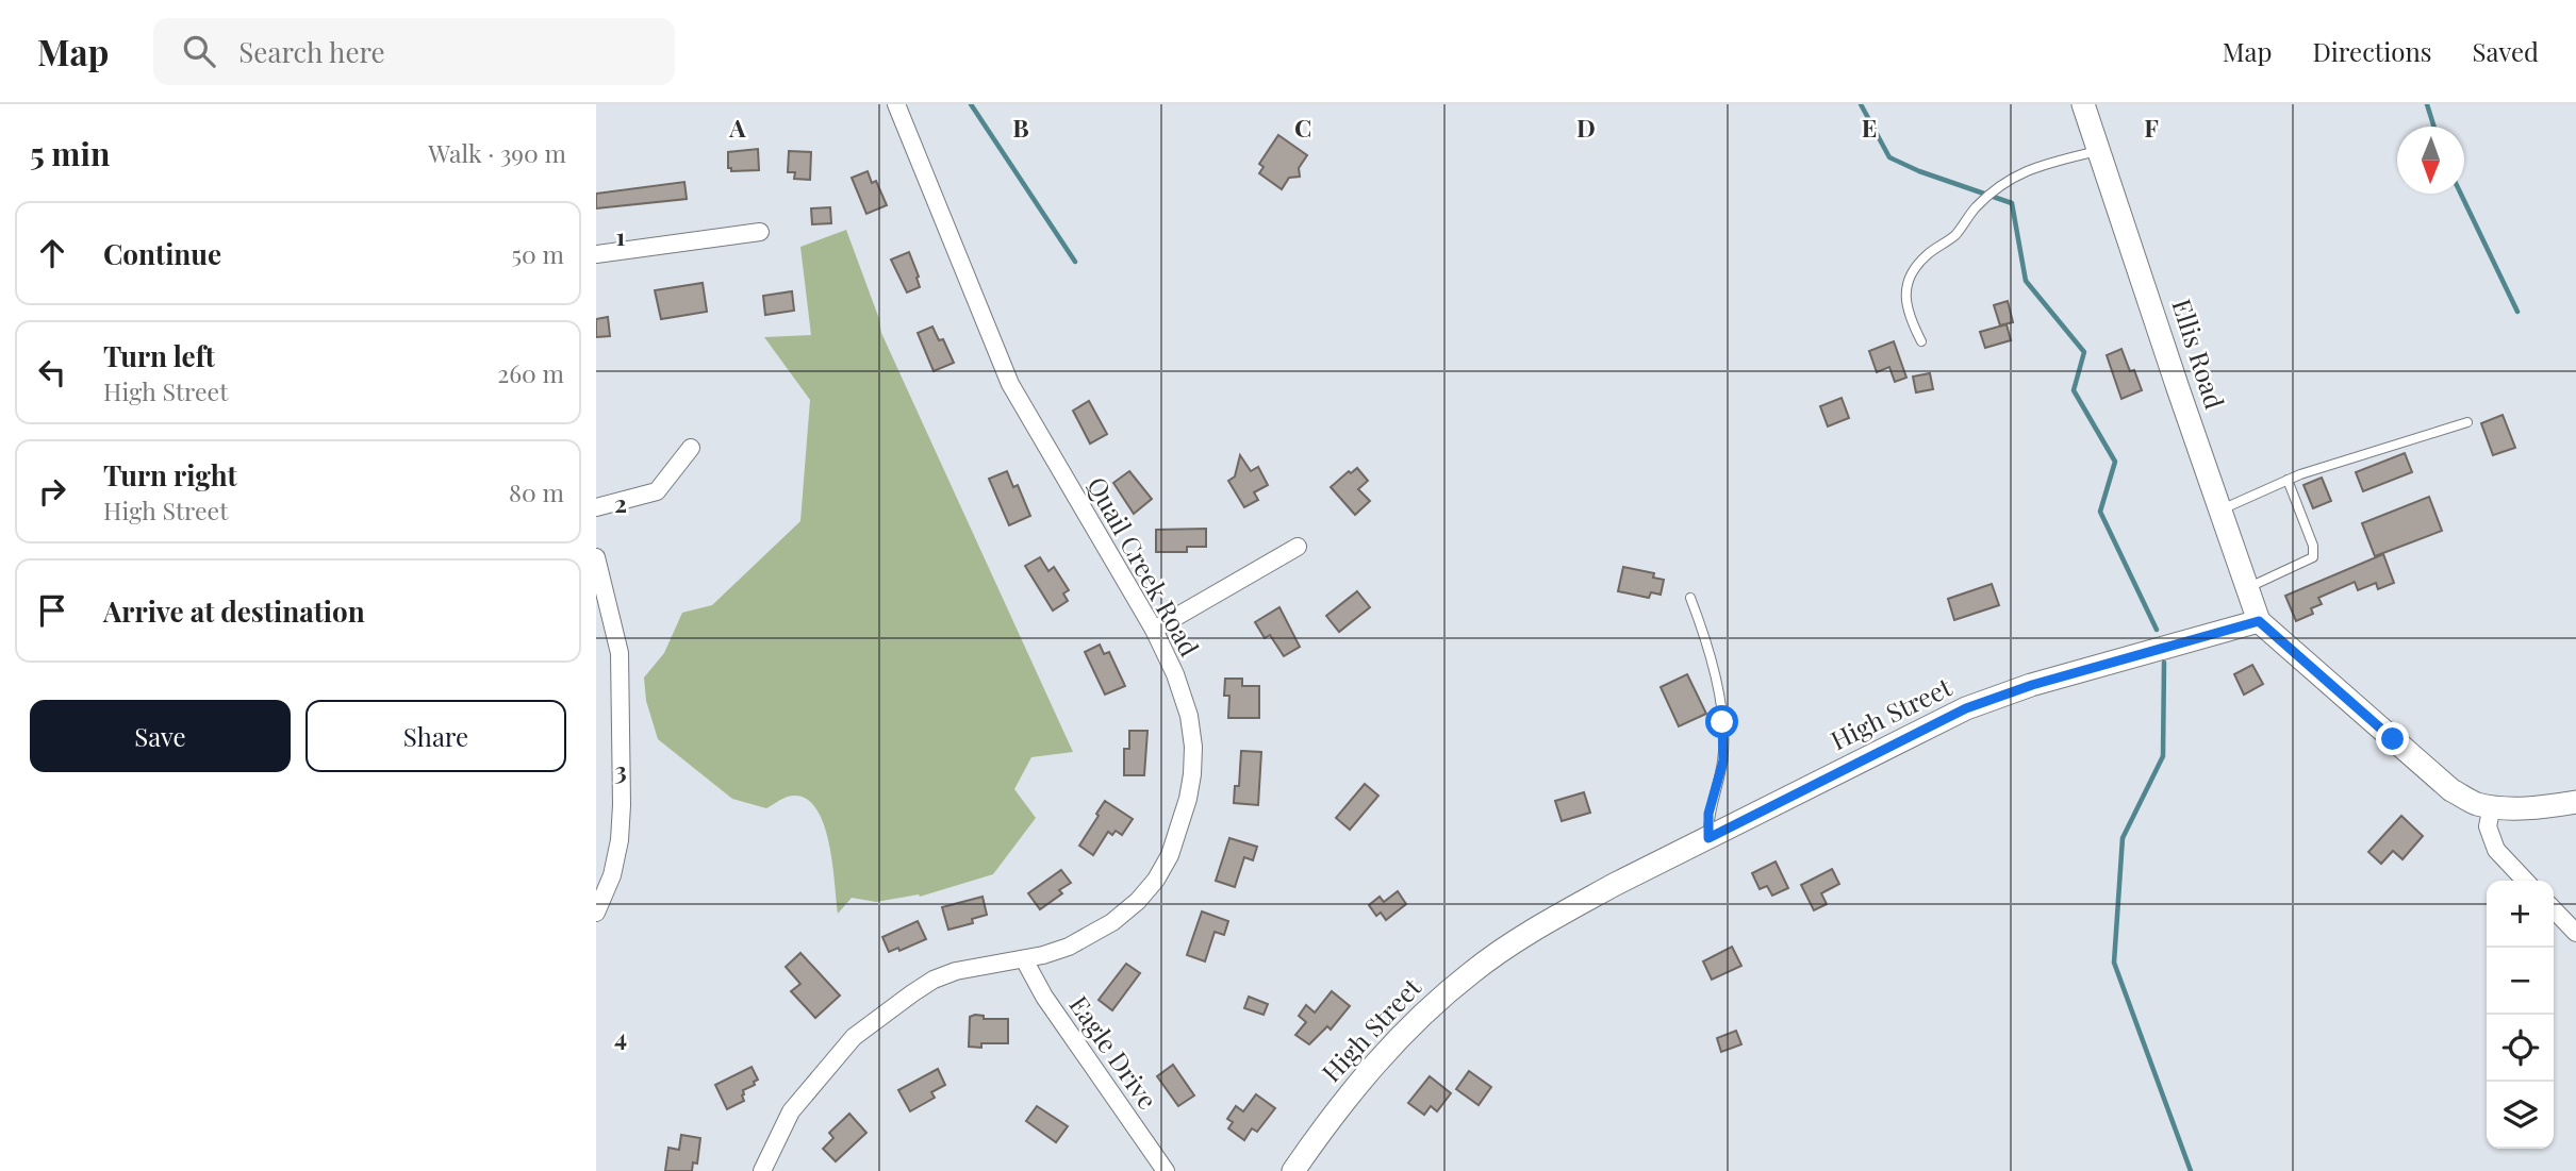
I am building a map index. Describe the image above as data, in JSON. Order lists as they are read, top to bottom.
{
  "streets": {
    "street": [
      "Ellis Road",
      "Quail Creek Road",
      "High Street",
      "Eagle Drive"
    ]
  },
  "crossings": [
    ["Ellis Road", "High Street"],
    ["Quail Creek Road", "Eagle Drive"]
  ],
  "north": "bottom",
  "page": {
    "header": "Map",
    "search": "Search here",
    "nav": ["Map", "Directions", "Saved"],
    "heading": ["5 min", "Walk · 390 m"],
    "list": [
      ["Continue", "50 m"],
      ["Turn left", "High Street", "260 m"],
      ["Turn right", "High Street", "80 m"],
      "Arrive at destination"
    ],
    "buttons": ["Save", "Share"],
    "map_buttons": ["+", "−"]
  },
  "grid": {
    "columns": [
      "A",
      "B",
      "C",
      "D",
      "E",
      "F"
    ],
    "rows": [
      "1",
      "2",
      "3",
      "4"
    ]
  }
}
